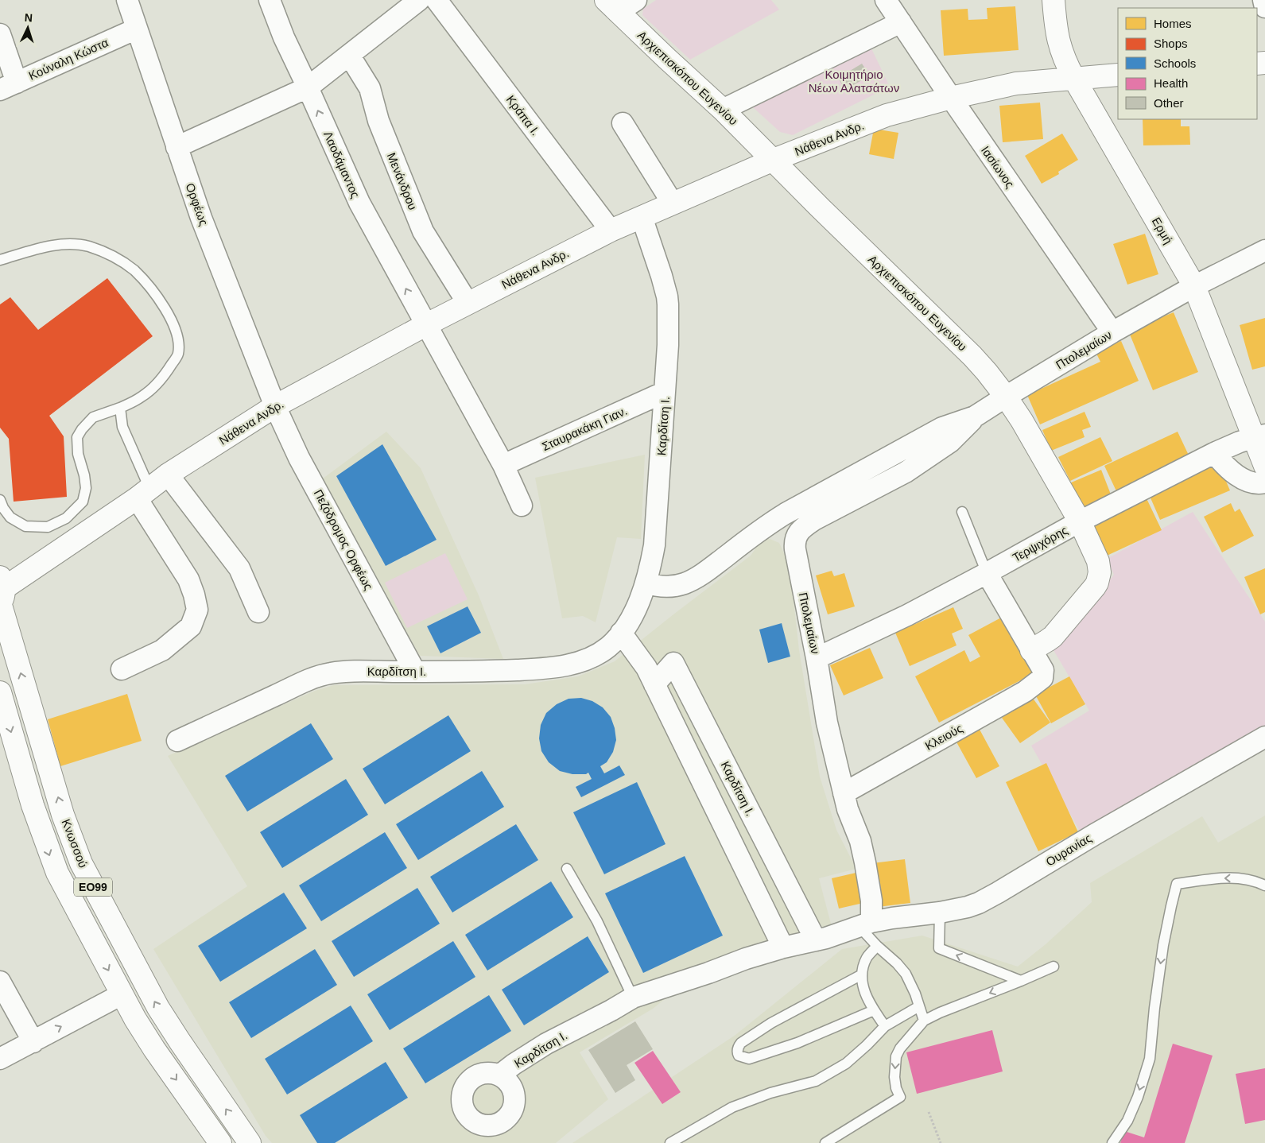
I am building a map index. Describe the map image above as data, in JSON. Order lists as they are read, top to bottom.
{
  "streets": {
    "street": [
      "Κούναλη Κώστα",
      "Αρχιεπισκόπου Ευγενίου",
      "Κράπα Ι.",
      "Νάθενα Ανδρ.",
      "Λαοδάμαντος",
      "Ιασίωνος",
      "Μενάνδρου",
      "Ορφέως",
      "Ερμή",
      "Πτολεμαίων",
      "Καρδίτση Ι.",
      "Σταυρακάκη Γιαν.",
      "Πεζόδρομος Ορφέως",
      "Τερψιχόρης",
      "Κλειούς",
      "Κνωσσού",
      "Ουρανίας",
      "ΕΟ99"
    ]
  },
  "crossings": [
    ["Κούναλη Κώστα", "Ορφέως"],
    ["Αρχιεπισκόπου Ευγενίου", "Νάθενα Ανδρ."],
    ["Αρχιεπισκόπου Ευγενίου", "Πτολεμαίων"],
    ["Αρχιεπισκόπου Ευγενίου", "Τερψιχόρης"],
    ["Αρχιεπισκόπου Ευγενίου", "Κλειούς"],
    ["Κράπα Ι.", "Νάθενα Ανδρ."],
    ["Νάθενα Ανδρ.", "Λαοδάμαντος"],
    ["Νάθενα Ανδρ.", "Ιασίωνος"],
    ["Νάθενα Ανδρ.", "Μενάνδρου"],
    ["Νάθενα Ανδρ.", "Ορφέως"],
    ["Νάθενα Ανδρ.", "Ερμή"],
    ["Νάθενα Ανδρ.", "Καρδίτση Ι."],
    ["Νάθενα Ανδρ.", "Πεζόδρομος Ορφέως"],
    ["Νάθενα Ανδρ.", "Κνωσσού"],
    ["Ιασίωνος", "Πτολεμαίων"],
    ["Ορφέως", "Πεζόδρομος Ορφέως"],
    ["Ερμή", "Πτολεμαίων"],
    ["Ερμή", "Τερψιχόρης"],
    ["Πτολεμαίων", "Καρδίτση Ι."],
    ["Πτολεμαίων", "Τερψιχόρης"],
    ["Πτολεμαίων", "Κλειούς"],
    ["Πτολεμαίων", "Ουρανίας"],
    ["Καρδίτση Ι.", "Σταυρακάκη Γιαν."],
    ["Καρδίτση Ι.", "Πεζόδρομος Ορφέως"],
    ["Καρδίτση Ι.", "Ουρανίας"]
  ],
  "one_way": ["Λαοδάμαντος"],
  "parks": ["Κοιμητήριο Νέων Αλατσάτων"],
  "legend": [
    "Homes",
    "Shops",
    "Schools",
    "Health",
    "Other"
  ],
  "north": "top"
}
